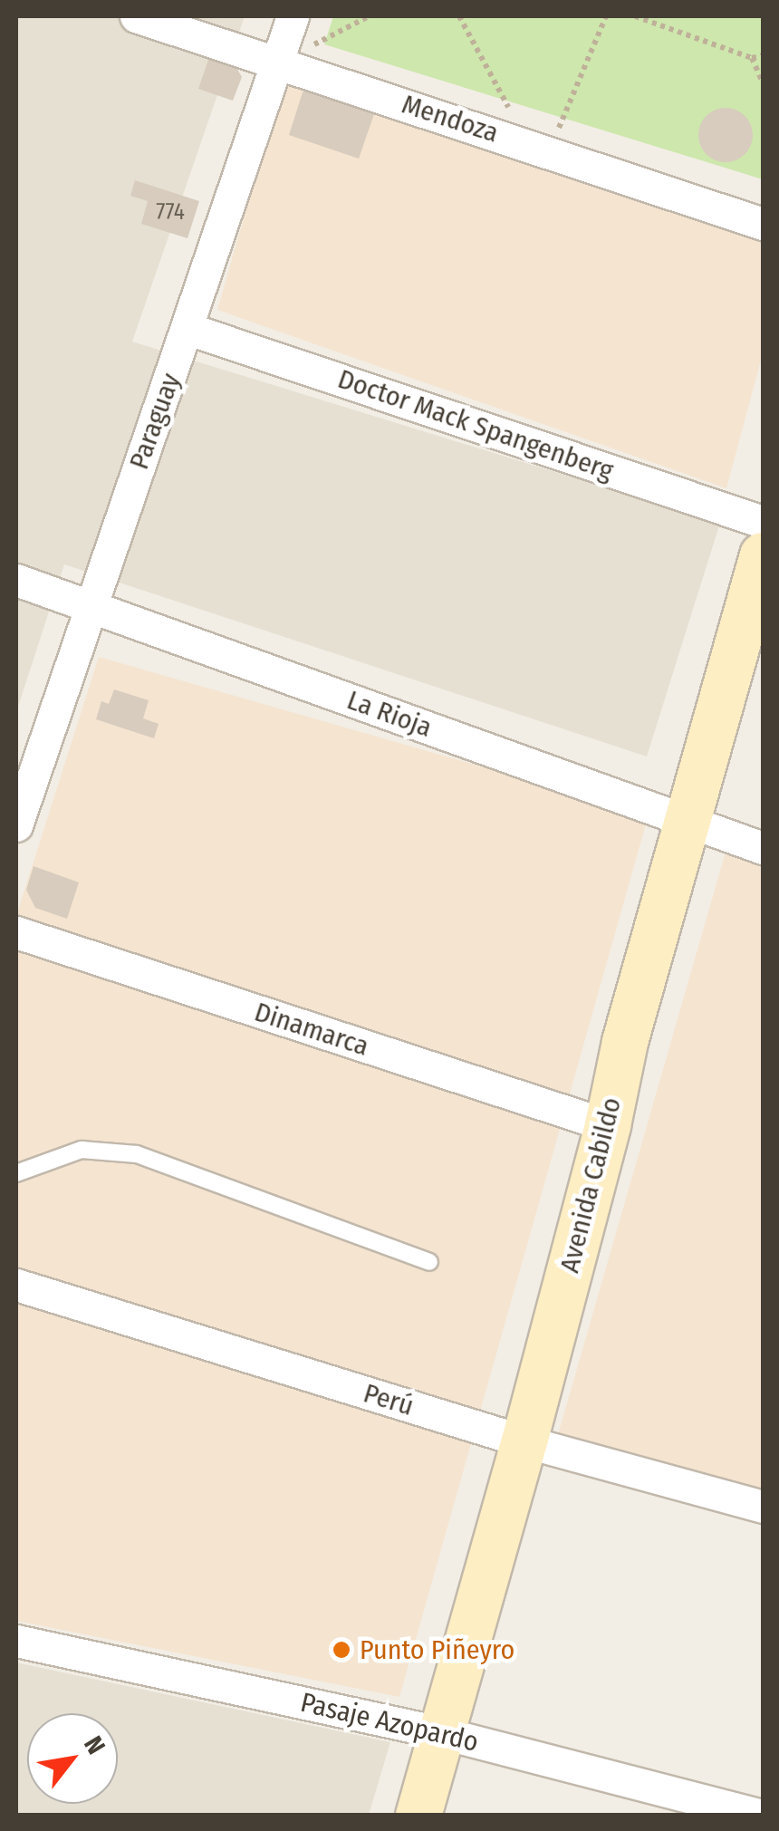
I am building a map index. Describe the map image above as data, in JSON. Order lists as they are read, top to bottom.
{
  "streets": {
    "street": [
      "Mendoza",
      "Paraguay",
      "Doctor Mack Spangenberg",
      "La Rioja",
      "Dinamarca",
      "Avenida Cabildo",
      "Perú",
      "Pasaje Azopardo"
    ]
  },
  "crossings": [
    ["Mendoza", "Paraguay"],
    ["Paraguay", "Doctor Mack Spangenberg"],
    ["Paraguay", "La Rioja"],
    ["La Rioja", "Avenida Cabildo"],
    ["Dinamarca", "Avenida Cabildo"],
    ["Avenida Cabildo", "Perú"],
    ["Avenida Cabildo", "Pasaje Azopardo"]
  ],
  "places": ["Punto Piñeyro"],
  "house_numbers": ["774"],
  "north": "top right"
}
